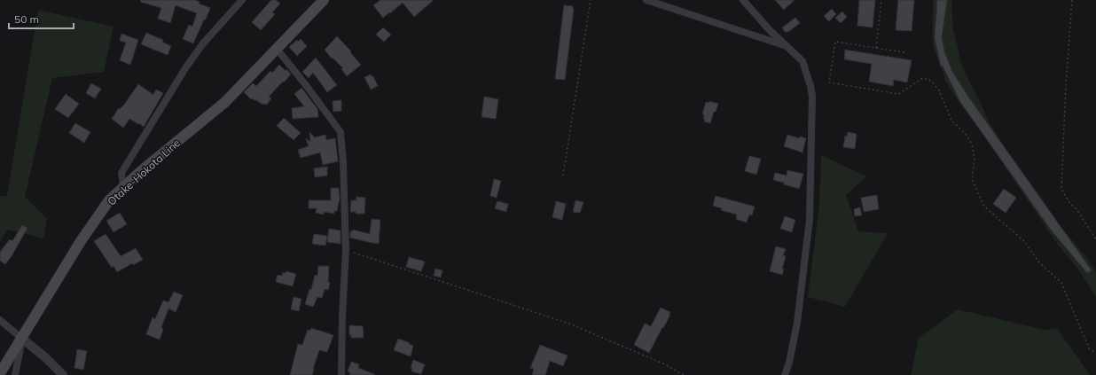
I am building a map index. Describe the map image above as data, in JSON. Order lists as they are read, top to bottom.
{
  "streets": {
    "main road": ["Otake-Hokota Line"]
  },
  "scale_bar": "50 m"
}
